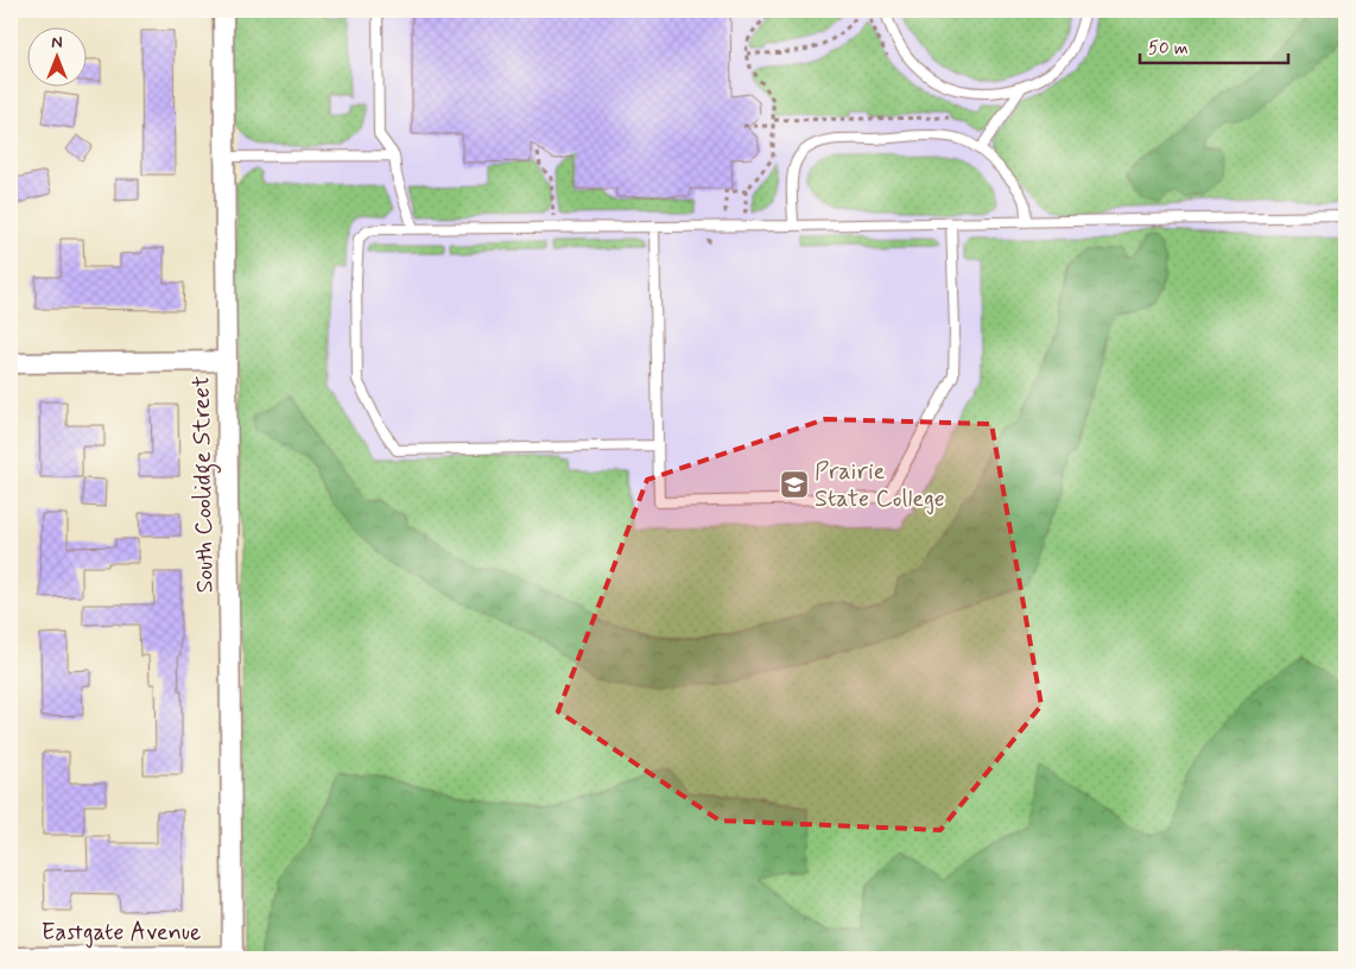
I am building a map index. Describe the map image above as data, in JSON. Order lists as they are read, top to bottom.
{
  "streets": {
    "street": ["South Coolidge Street", "Eastgate Avenue"]
  },
  "crossings": [
    ["South Coolidge Street", "Eastgate Avenue"]
  ],
  "places": {
    "school or university": ["Prairie State College"]
  },
  "scale_bar": "50 m",
  "north": "top"
}
